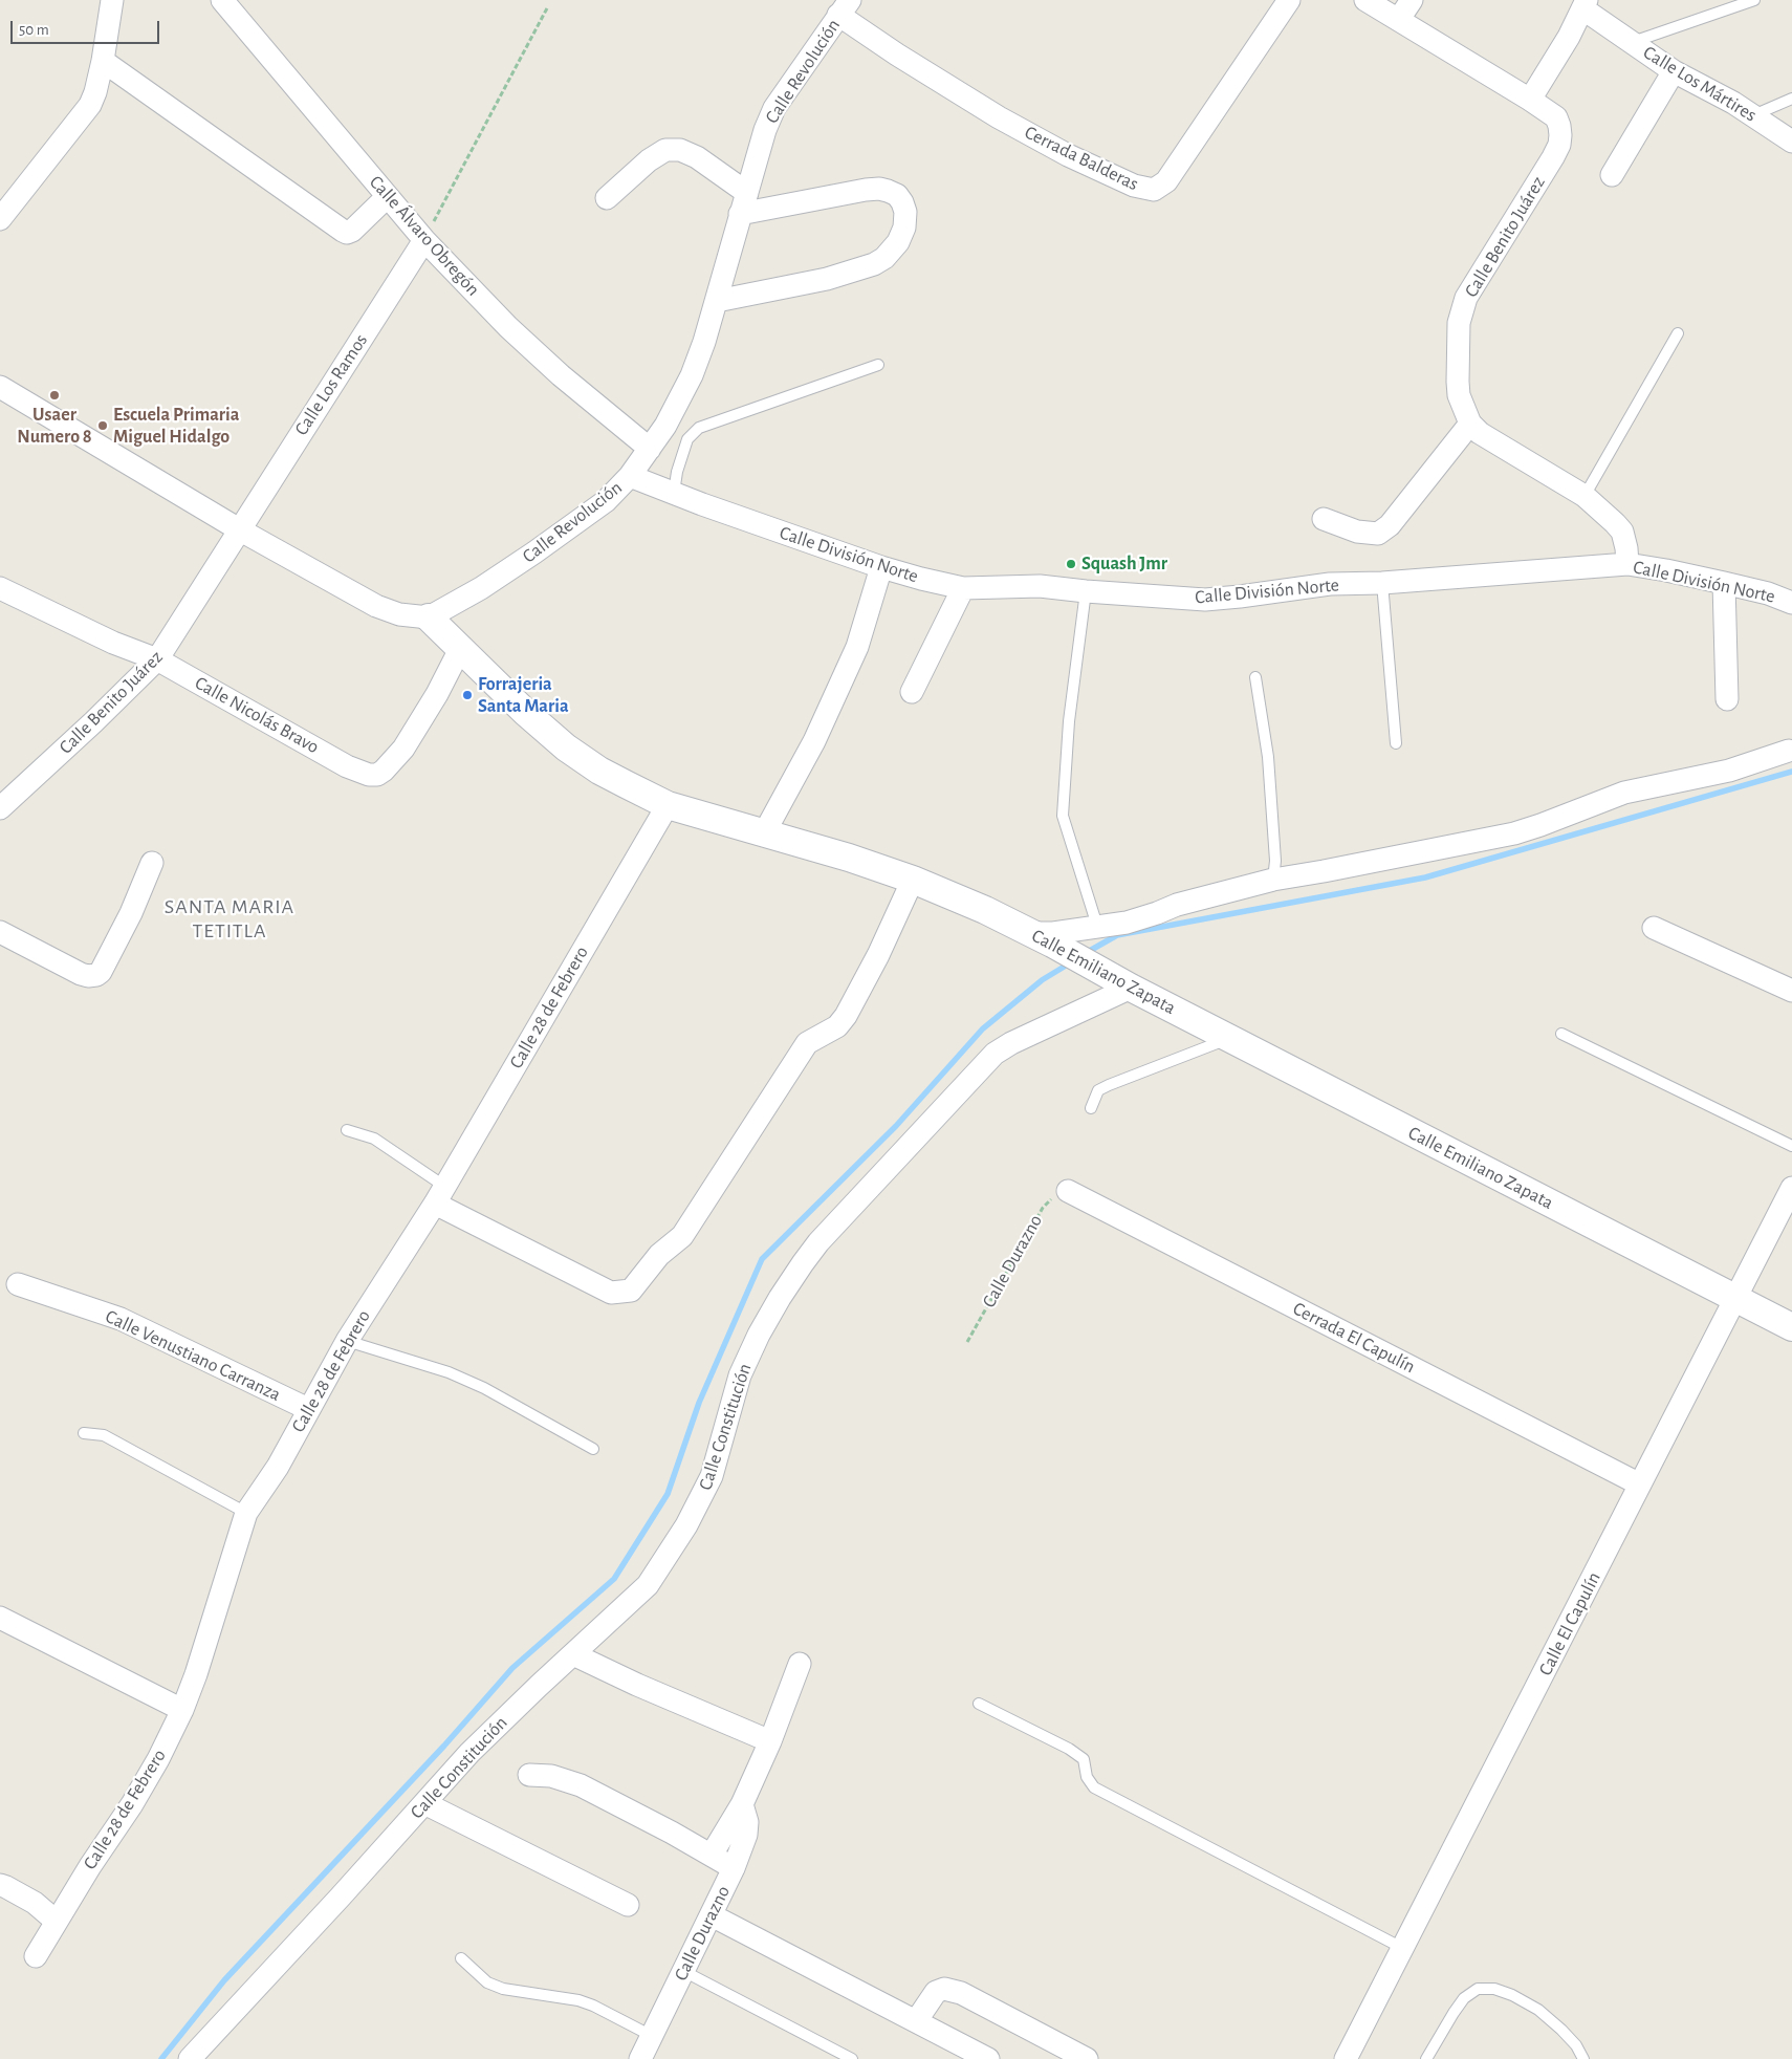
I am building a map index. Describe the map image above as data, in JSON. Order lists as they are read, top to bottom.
{
  "streets": {
    "street": [
      "Calle Revolución",
      "Calle Los Mártires",
      "Cerrada Balderas",
      "Calle Álvaro Obregón",
      "Calle Benito Juárez",
      "Calle Los Ramos",
      "Calle División Norte",
      "Calle Nicolás Bravo",
      "Calle Emiliano Zapata",
      "Calle 28 de Febrero",
      "Calle Durazno",
      "Cerrada El Capulín",
      "Calle Venustiano Carranza",
      "Calle Constitución",
      "Calle El Capulín"
    ]
  },
  "crossings": [
    ["Calle Revolución", "Cerrada Balderas"],
    ["Calle Revolución", "Calle Álvaro Obregón"],
    ["Calle Revolución", "Calle División Norte"],
    ["Calle Revolución", "Calle Emiliano Zapata"],
    ["Calle Álvaro Obregón", "Calle Los Ramos"],
    ["Calle Benito Juárez", "Calle Los Ramos"],
    ["Calle Benito Juárez", "Calle División Norte"],
    ["Calle Benito Juárez", "Calle Nicolás Bravo"],
    ["Calle Nicolás Bravo", "Calle Emiliano Zapata"],
    ["Calle Emiliano Zapata", "Calle 28 de Febrero"],
    ["Calle Emiliano Zapata", "Calle Constitución"],
    ["Calle Emiliano Zapata", "Calle El Capulín"],
    ["Calle 28 de Febrero", "Calle Venustiano Carranza"],
    ["Calle Durazno", "Cerrada El Capulín"],
    ["Cerrada El Capulín", "Calle El Capulín"]
  ],
  "districts": ["SANTA MARIA TETITLA"],
  "places": [
    "Usaer Numero 8",
    "Escuela Primaria Miguel Hidalgo",
    "Squash Jmr",
    "Forrajeria Santa Maria"
  ],
  "scale_bar": "50 m"
}
